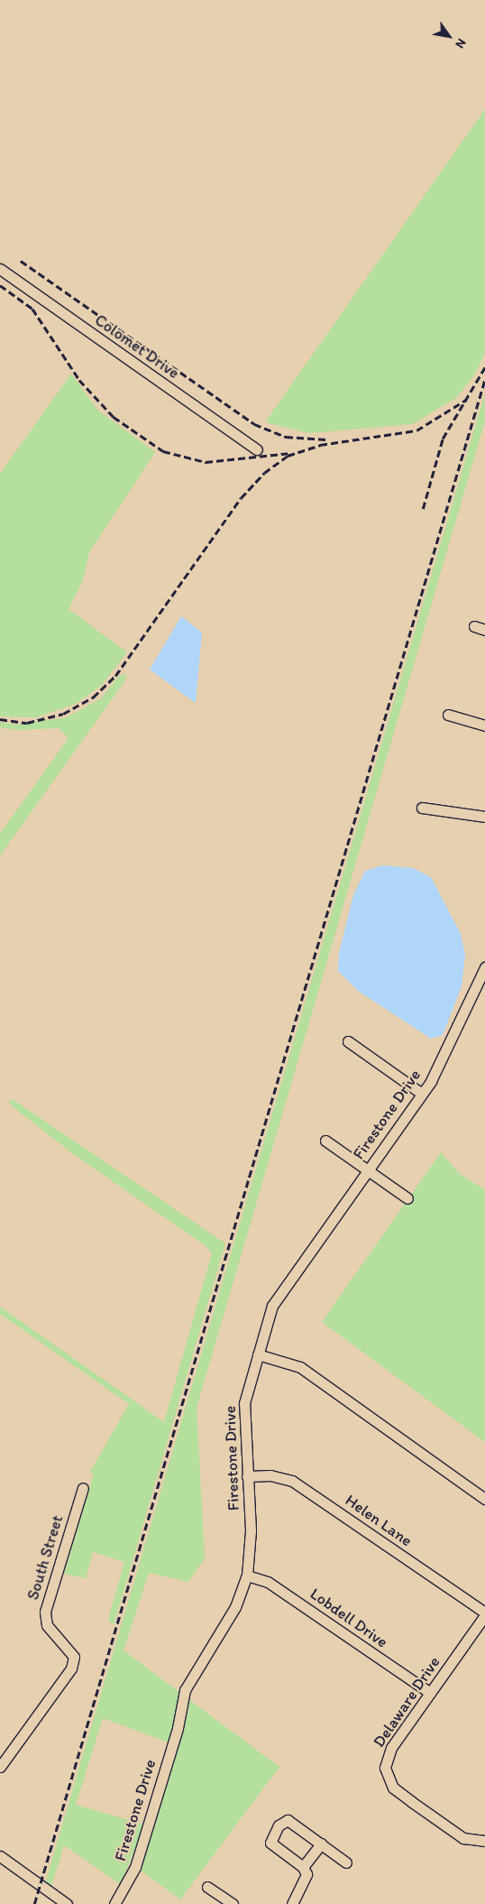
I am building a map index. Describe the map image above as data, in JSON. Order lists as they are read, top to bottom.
{
  "streets": {
    "street": [
      "Colomet Drive",
      "Firestone Drive",
      "Helen Lane",
      "South Street",
      "Lobdell Drive",
      "Delaware Drive"
    ]
  },
  "crossings": [
    ["Firestone Drive", "Helen Lane"],
    ["Firestone Drive", "Lobdell Drive"],
    ["Helen Lane", "Delaware Drive"],
    ["Lobdell Drive", "Delaware Drive"]
  ],
  "north": "bottom right"
}
